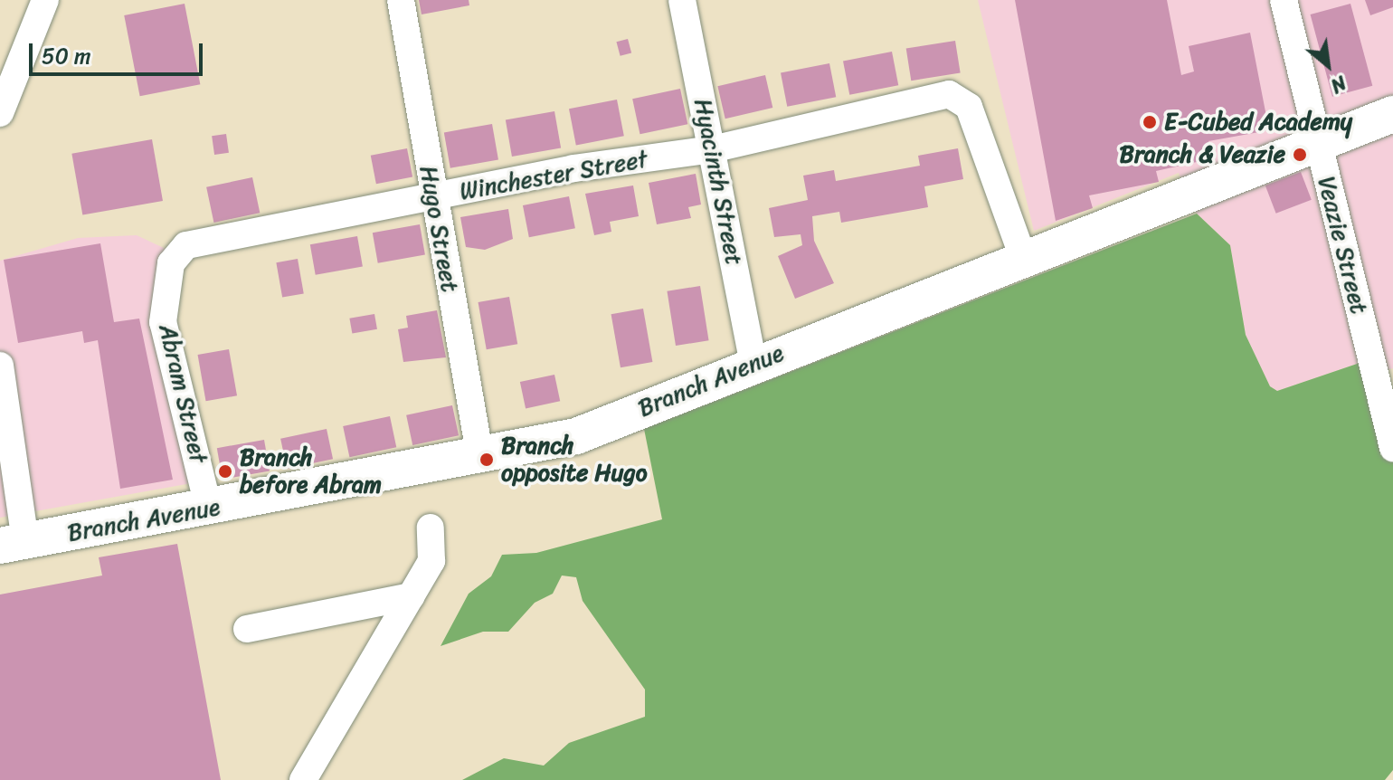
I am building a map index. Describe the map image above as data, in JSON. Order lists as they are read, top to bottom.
{
  "streets": {
    "main road": ["Branch Avenue"],
    "street": [
      "Winchester Street",
      "Hyacinth Street",
      "Hugo Street",
      "Veazie Street",
      "Abram Street"
    ]
  },
  "crossings": [
    ["Winchester Street", "Hyacinth Street"],
    ["Winchester Street", "Hugo Street"],
    ["Winchester Street", "Branch Avenue"],
    ["Winchester Street", "Abram Street"],
    ["Hyacinth Street", "Branch Avenue"],
    ["Hugo Street", "Branch Avenue"],
    ["Veazie Street", "Branch Avenue"],
    ["Branch Avenue", "Abram Street"]
  ],
  "places": [
    "E-Cubed Academy",
    "Branch & Veazie",
    "Branch opposite Hugo",
    "Branch before Abram"
  ],
  "scale_bar": "50 m",
  "north": "bottom right"
}
